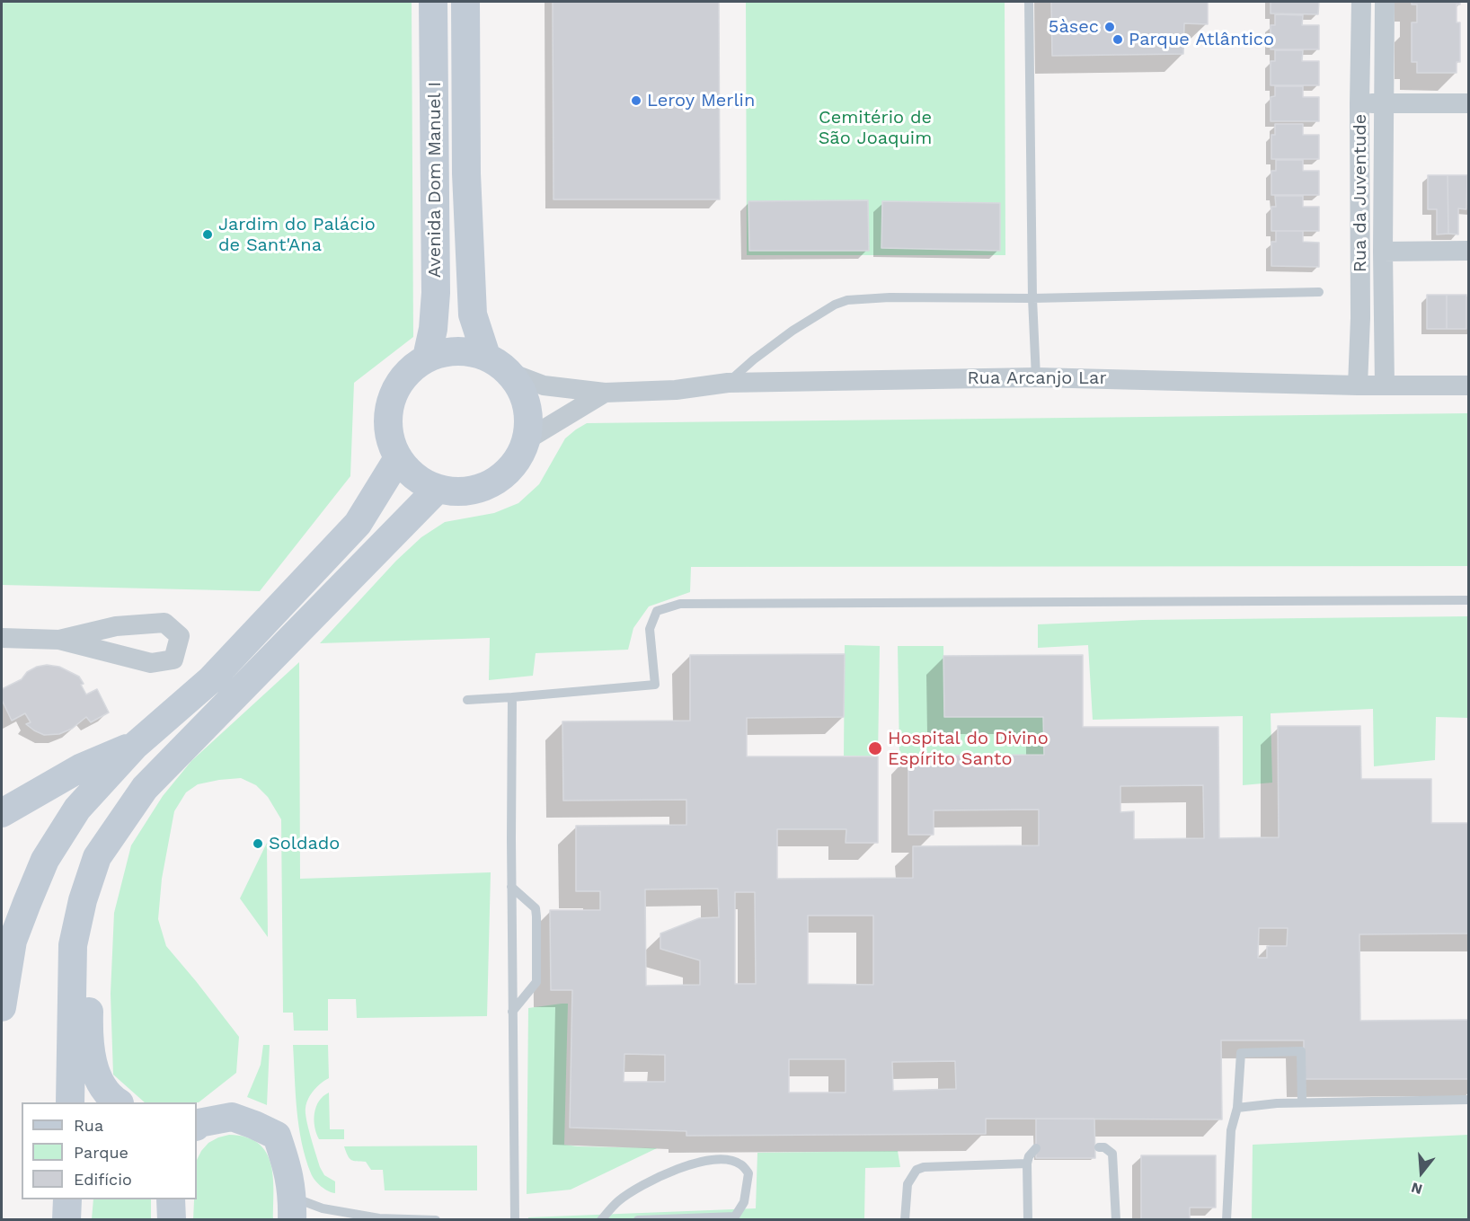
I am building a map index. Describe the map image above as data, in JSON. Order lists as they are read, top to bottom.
{
  "streets": {
    "main road": ["Avenida Dom Manuel I"],
    "street": ["Rua da Juventude", "Rua Arcanjo Lar"]
  },
  "crossings": [
    ["Avenida Dom Manuel I", "Rua Arcanjo Lar"],
    ["Rua da Juventude", "Rua Arcanjo Lar"]
  ],
  "parks": ["Cemitério de São Joaquim"],
  "places": [
    "5àsec",
    "Parque Atlântico",
    "Leroy Merlin",
    "Jardim do Palácio de Sant'Ana",
    "Hospital do Divino Espírito Santo",
    "Soldado"
  ],
  "legend": ["Rua", "Parque", "Edifício"],
  "north": "bottom"
}
